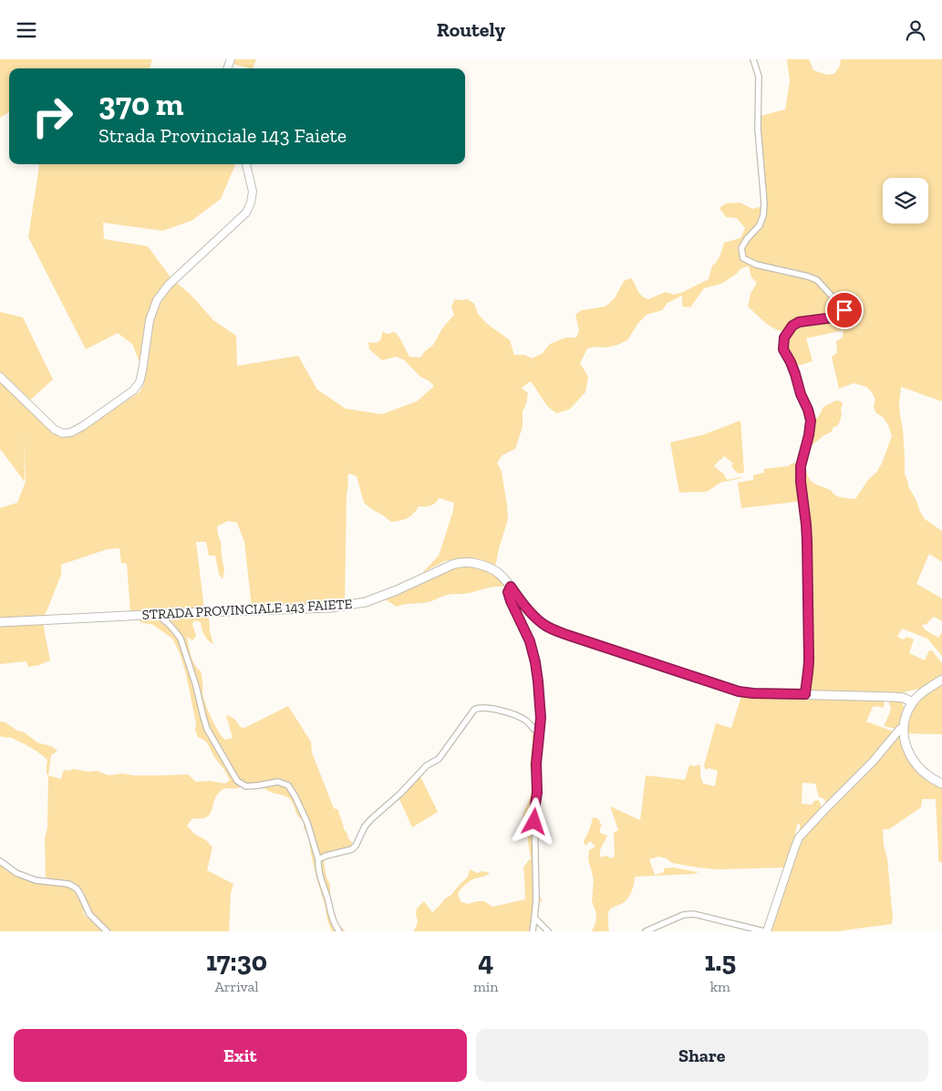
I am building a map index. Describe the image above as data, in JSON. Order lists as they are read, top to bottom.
{
  "streets": {
    "main road": ["STRADA PROVINCIALE 143 FAIETE"]
  },
  "page": {
    "header": "Routely",
    "turn": ["370 m", "Strada Provinciale 143 Faiete"],
    "eta": [
      "17:30",
      "Arrival",
      "4",
      "min",
      "1.5",
      "km"
    ],
    "buttons": ["Exit", "Share"]
  }
}
